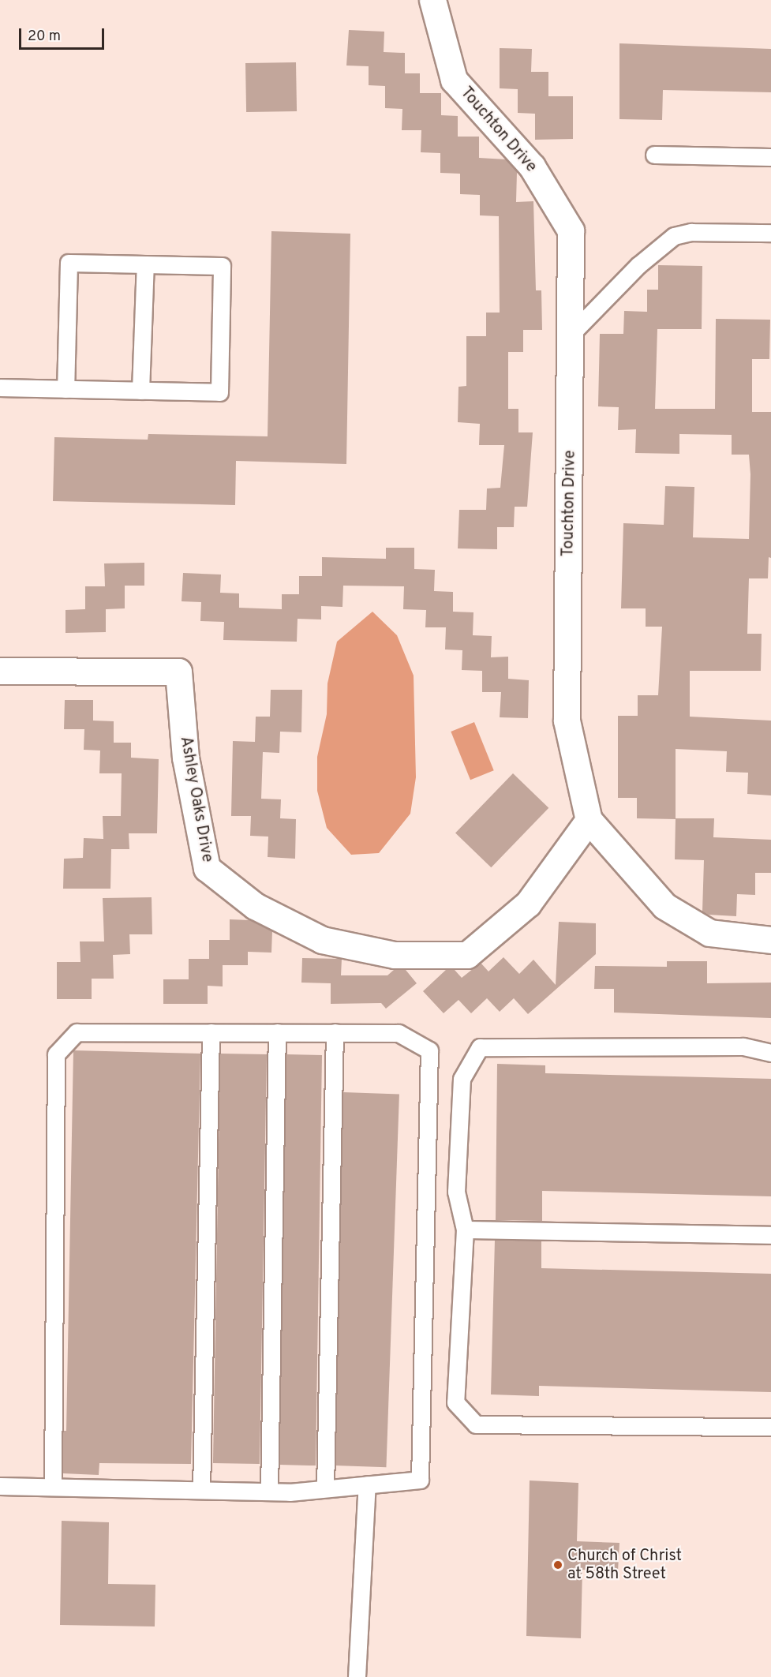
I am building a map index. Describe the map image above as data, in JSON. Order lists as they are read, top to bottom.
{
  "streets": {
    "street": ["Touchton Drive", "Ashley Oaks Drive"]
  },
  "crossings": [
    ["Touchton Drive", "Ashley Oaks Drive"]
  ],
  "places": ["Church of Christ at 58th Street"],
  "scale_bar": "20 m"
}
